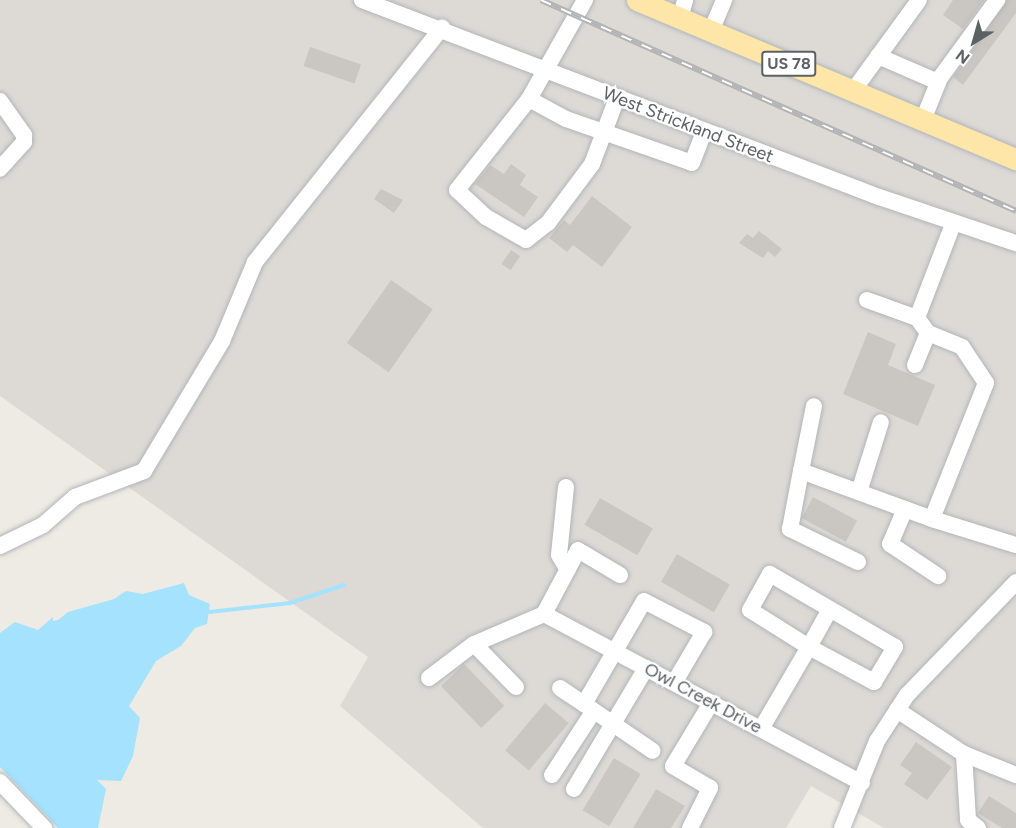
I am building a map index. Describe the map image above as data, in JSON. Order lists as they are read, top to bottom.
{
  "streets": {
    "main road": ["US 78"],
    "street": ["West Strickland Street", "Owl Creek Drive"]
  },
  "north": "bottom left"
}
